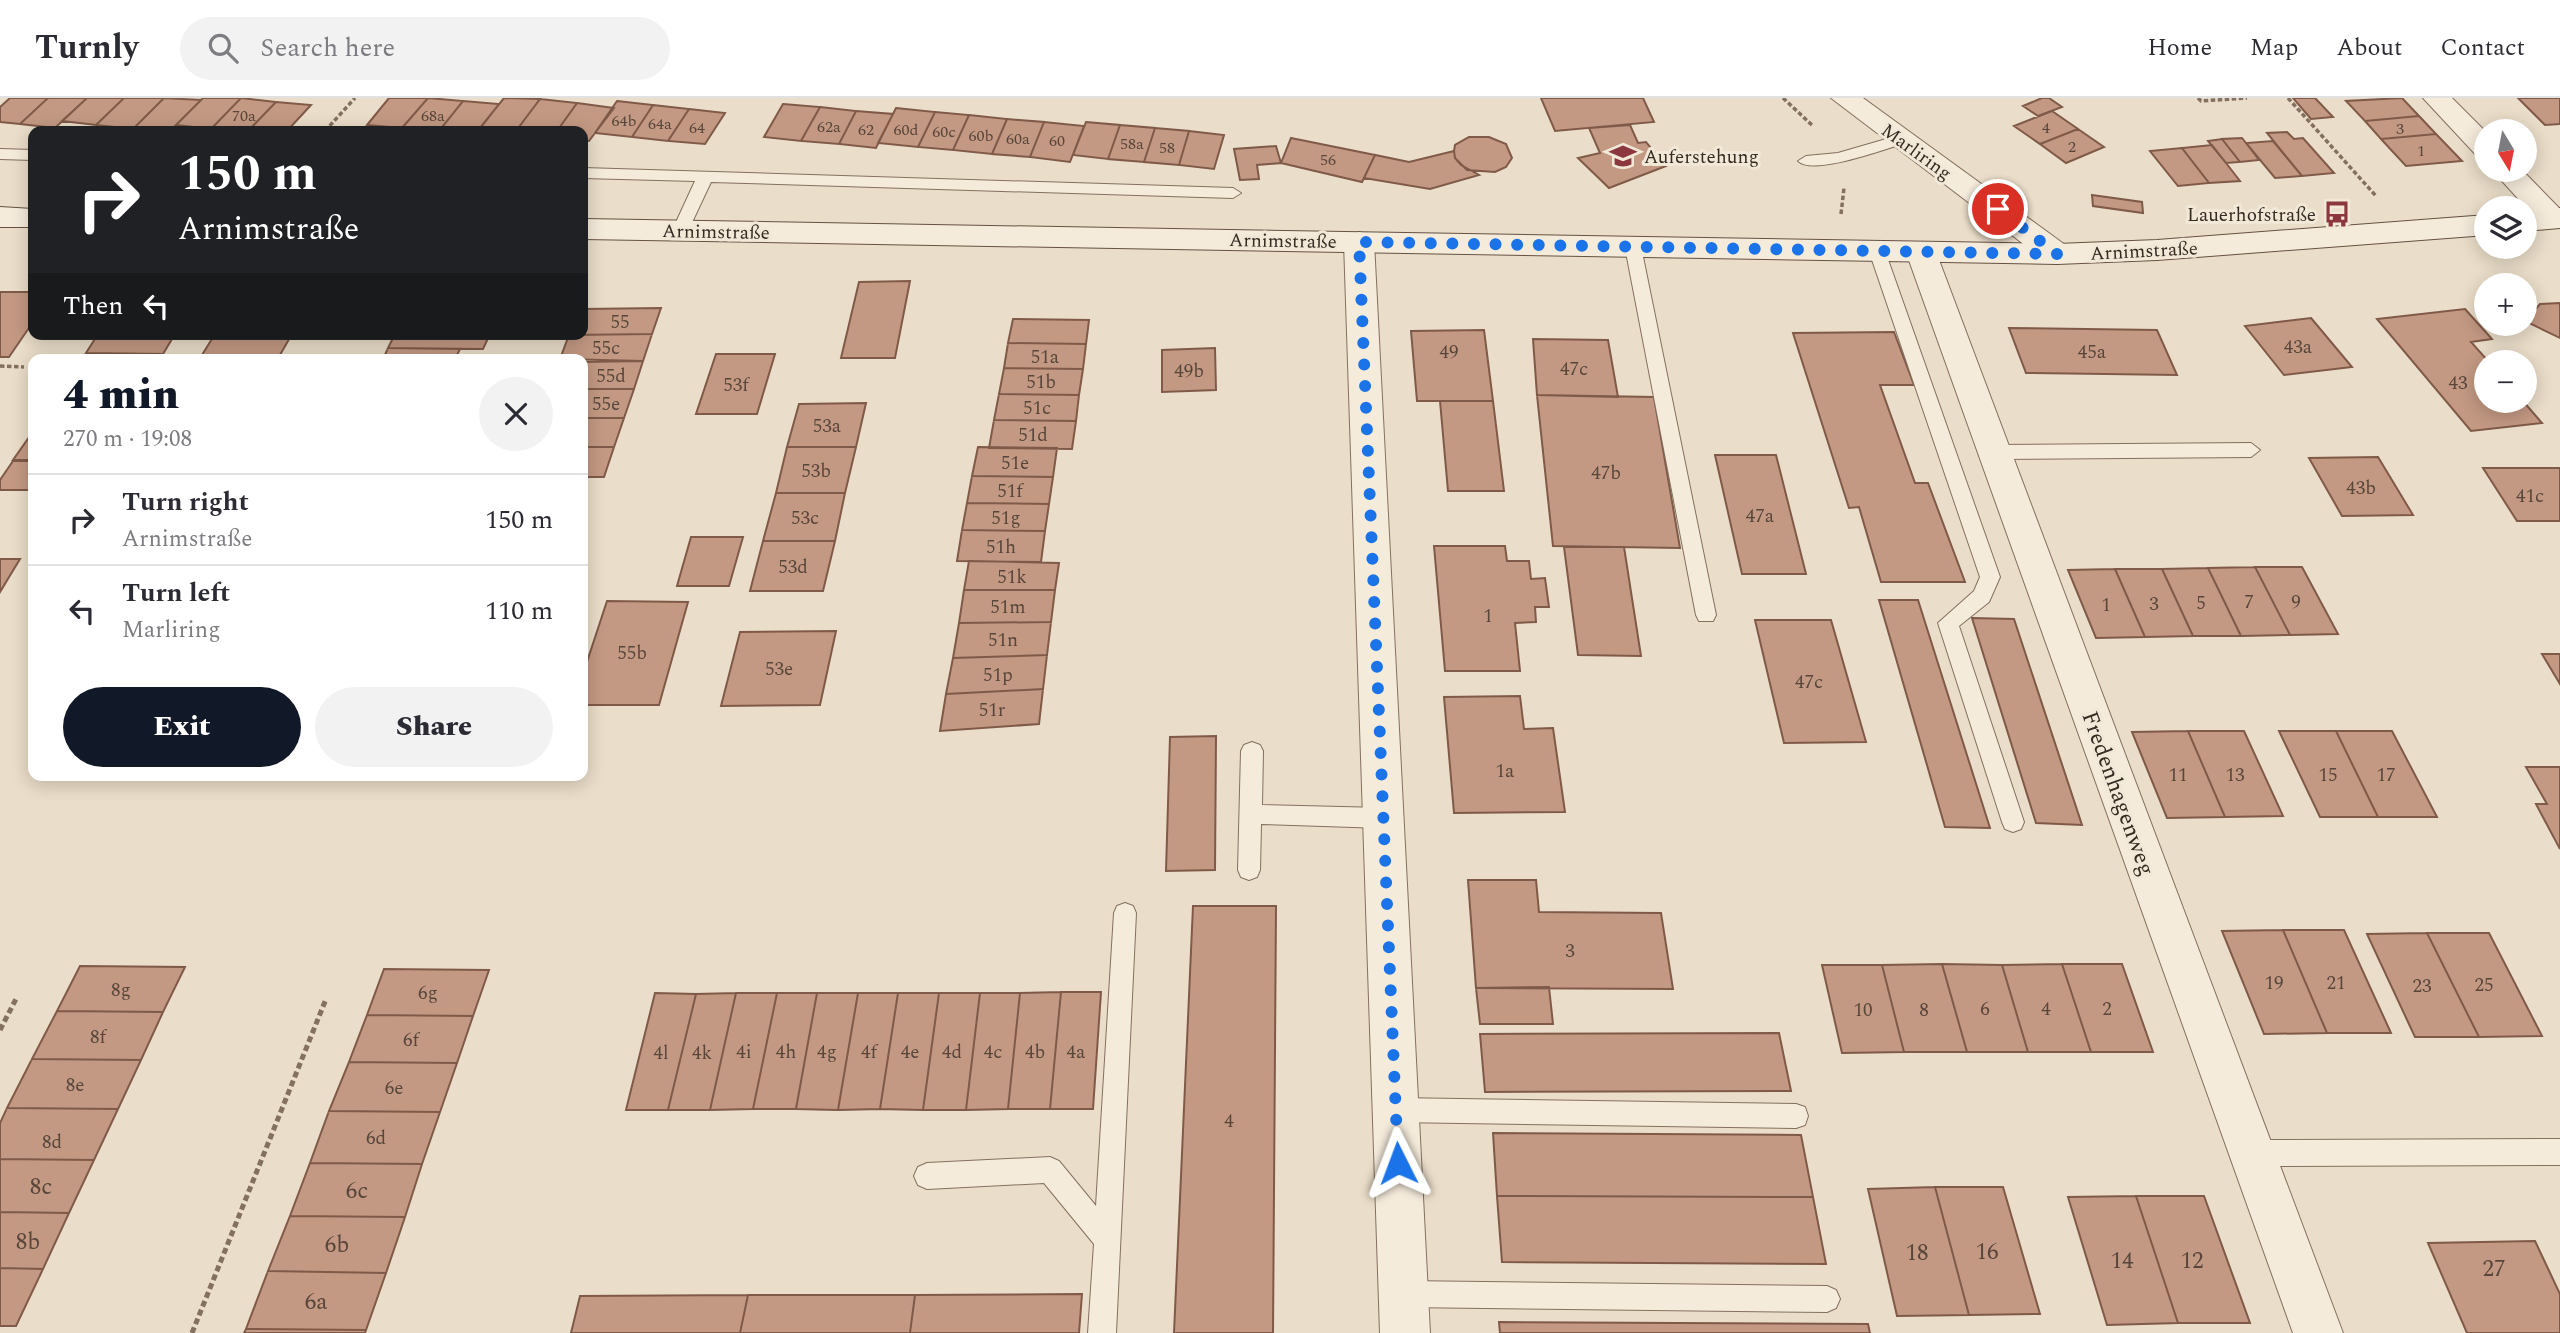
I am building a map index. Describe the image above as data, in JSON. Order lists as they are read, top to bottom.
{
  "streets": {
    "street": ["Marliring", "Arnimstraße", "Fredenhagenweg"]
  },
  "crossings": [
    ["Marliring", "Arnimstraße"],
    ["Arnimstraße", "Fredenhagenweg"]
  ],
  "places": {
    "school or university": ["Auferstehung"],
    "bus stop": ["Lauerhofstraße"]
  },
  "house_numbers": [
    "70a",
    "68a",
    "64b",
    "64a",
    "62a",
    "64",
    "4",
    "3",
    "62",
    "60d",
    "60c",
    "60b",
    "60a",
    "60",
    "58a",
    "2",
    "58",
    "1",
    "56",
    "55",
    "43a",
    "55c",
    "49",
    "45a",
    "51a",
    "47c",
    "49b",
    "55d",
    "51b",
    "43",
    "53f",
    "55e",
    "51c",
    "53a",
    "51d",
    "51e",
    "53b",
    "47b",
    "43b",
    "51f",
    "41c",
    "47a",
    "53c",
    "51g",
    "51h",
    "53d",
    "51k",
    "7",
    "9",
    "5",
    "3",
    "1",
    "51m",
    "1",
    "51n",
    "55b",
    "53e",
    "51p",
    "47c",
    "51r",
    "1a",
    "11",
    "13",
    "15",
    "17",
    "3",
    "19",
    "21",
    "25",
    "23",
    "8g",
    "6g",
    "6",
    "4",
    "2",
    "10",
    "8",
    "8f",
    "6f",
    "4i",
    "4h",
    "4g",
    "4f",
    "4e",
    "4d",
    "4c",
    "4b",
    "4a",
    "4l",
    "4k",
    "8e",
    "6e",
    "4",
    "6d",
    "8d",
    "8c",
    "6c",
    "8b",
    "6b",
    "16",
    "18",
    "14",
    "12",
    "27",
    "6a"
  ],
  "north": "bottom",
  "page": {
    "header": "Turnly",
    "search": "Search here",
    "nav": [
      "Home",
      "Map",
      "About",
      "Contact"
    ],
    "map_buttons": ["+", "−"],
    "turn": ["150 m", "Arnimstraße"],
    "then": "Then",
    "heading": ["4 min", "270 m · 19:08"],
    "list": [
      {
        "name": "Turn right",
        "note": "Arnimstraße",
        "value": "150 m"
      },
      {
        "name": "Turn left",
        "note": "Marliring",
        "value": "110 m"
      }
    ],
    "buttons": ["Exit", "Share"]
  }
}
